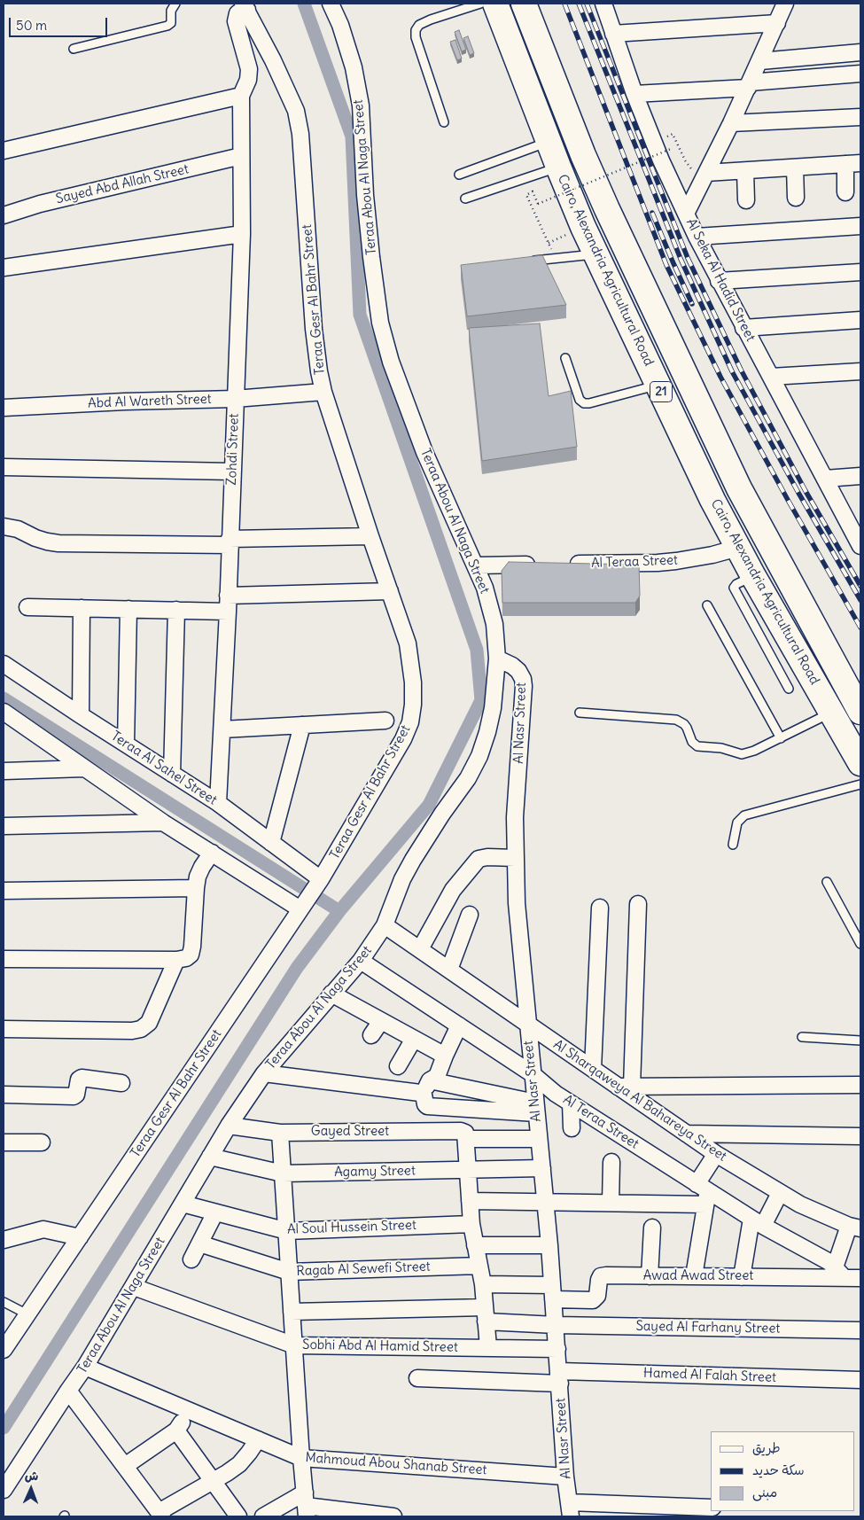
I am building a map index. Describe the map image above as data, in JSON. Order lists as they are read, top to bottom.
{
  "streets": {
    "highway": ["Cairo, Alexandria Agricultural Road", "21"],
    "street": [
      "Teraa Abou Al Naga Street",
      "Sayed Abd Allah Street",
      "Al Seka Al Hadid Street",
      "Teraa Gesr Al Bahr Street",
      "Abd Al Wareth Street",
      "Zohdi Street",
      "Al Teraa Street",
      "Al Nasr Street",
      "Teraa Al Sahel Street",
      "Al Sharqaweya Al Bahareya Street",
      "Gayed Street",
      "Agamy Street",
      "Al Soul Hussein Street",
      "Ragab Al Sewefi Street",
      "Awad Awad Street",
      "Sayed Al Farhany Street",
      "Sobhi Abd Al Hamid Street",
      "Hamed Al Falah Street",
      "Mahmoud Abou Shanab Street"
    ]
  },
  "crossings": [
    ["Teraa Abou Al Naga Street", "Al Teraa Street"],
    ["Teraa Abou Al Naga Street", "Al Nasr Street"],
    ["Teraa Abou Al Naga Street", "Al Sharqaweya Al Bahareya Street"],
    ["Teraa Abou Al Naga Street", "Gayed Street"],
    ["Teraa Abou Al Naga Street", "Agamy Street"],
    ["Teraa Abou Al Naga Street", "Al Soul Hussein Street"],
    ["Teraa Abou Al Naga Street", "Sobhi Abd Al Hamid Street"],
    ["Teraa Abou Al Naga Street", "Mahmoud Abou Shanab Street"],
    ["Sayed Abd Allah Street", "Zohdi Street"],
    ["Cairo, Alexandria Agricultural Road", "Al Teraa Street"],
    ["Teraa Gesr Al Bahr Street", "Abd Al Wareth Street"],
    ["Teraa Gesr Al Bahr Street", "Zohdi Street"],
    ["Teraa Gesr Al Bahr Street", "Teraa Al Sahel Street"],
    ["Abd Al Wareth Street", "Zohdi Street"],
    ["Zohdi Street", "Teraa Al Sahel Street"],
    ["Al Teraa Street", "Al Nasr Street"],
    ["Al Teraa Street", "Awad Awad Street"],
    ["Al Nasr Street", "Al Sharqaweya Al Bahareya Street"],
    ["Al Nasr Street", "Agamy Street"],
    ["Al Nasr Street", "Awad Awad Street"],
    ["Al Nasr Street", "Sayed Al Farhany Street"],
    ["Al Nasr Street", "Sobhi Abd Al Hamid Street"],
    ["Al Nasr Street", "Hamed Al Falah Street"],
    ["Al Nasr Street", "Mahmoud Abou Shanab Street"]
  ],
  "legend": ["طريق", "سكة حديد", "مبنى"],
  "scale_bar": "50 m",
  "north": "top"
}
